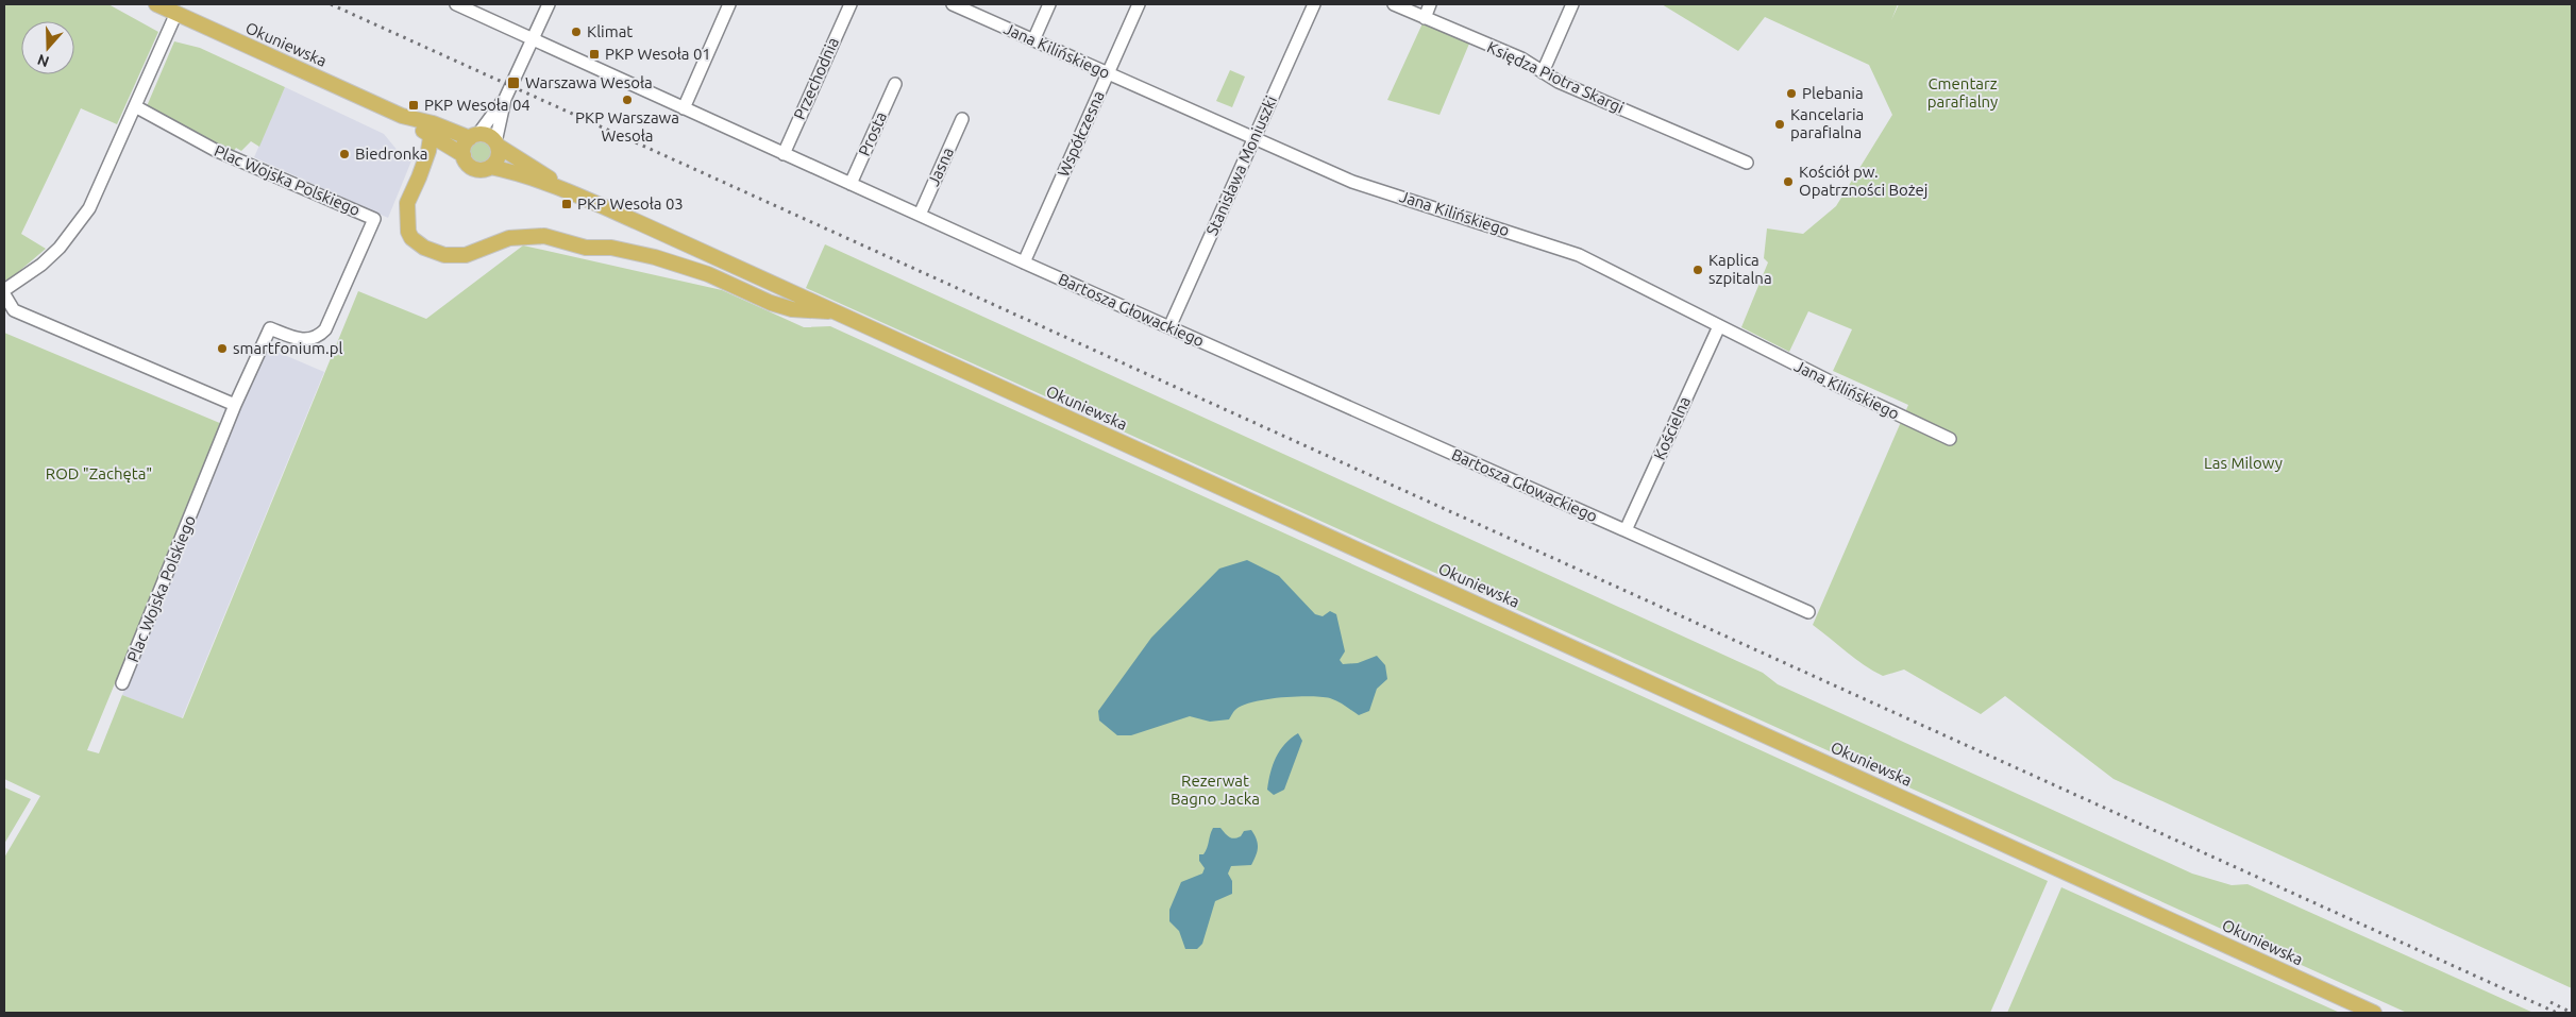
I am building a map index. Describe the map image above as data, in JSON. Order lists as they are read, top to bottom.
{
  "streets": {
    "main road": ["Okuniewska"],
    "street": [
      "Jana Kilińskiego",
      "Księdza Piotra Skargi",
      "Przechodnia",
      "Prosta",
      "Współczesna",
      "Stanisława Moniuszki",
      "Jasna",
      "Plac Wojska Polskiego",
      "Bartosza Głowackiego",
      "Kościelna"
    ]
  },
  "crossings": [
    ["Jana Kilińskiego", "Współczesna"],
    ["Jana Kilińskiego", "Stanisława Moniuszki"],
    ["Jana Kilińskiego", "Kościelna"],
    ["Przechodnia", "Bartosza Głowackiego"],
    ["Prosta", "Bartosza Głowackiego"],
    ["Współczesna", "Bartosza Głowackiego"],
    ["Stanisława Moniuszki", "Bartosza Głowackiego"],
    ["Jasna", "Bartosza Głowackiego"],
    ["Bartosza Głowackiego", "Kościelna"]
  ],
  "parks": [
    "Cmentarz parafialny",
    "Las Milowy",
    "ROD \"Zachęta\"",
    "Rezerwat Bagno Jacka"
  ],
  "places": {
    "other": [
      "Klimat",
      "Plebania",
      "PKP Warszawa Wesoła",
      "Kancelaria parafialna",
      "Biedronka",
      "Kościół pw. Opatrzności Bożej",
      "Kaplica szpitalna",
      "smartfonium.pl"
    ],
    "transit": [
      "PKP Wesoła 01",
      "Warszawa Wesoła",
      "PKP Wesoła 04",
      "PKP Wesoła 03"
    ]
  },
  "north": "bottom"
}
